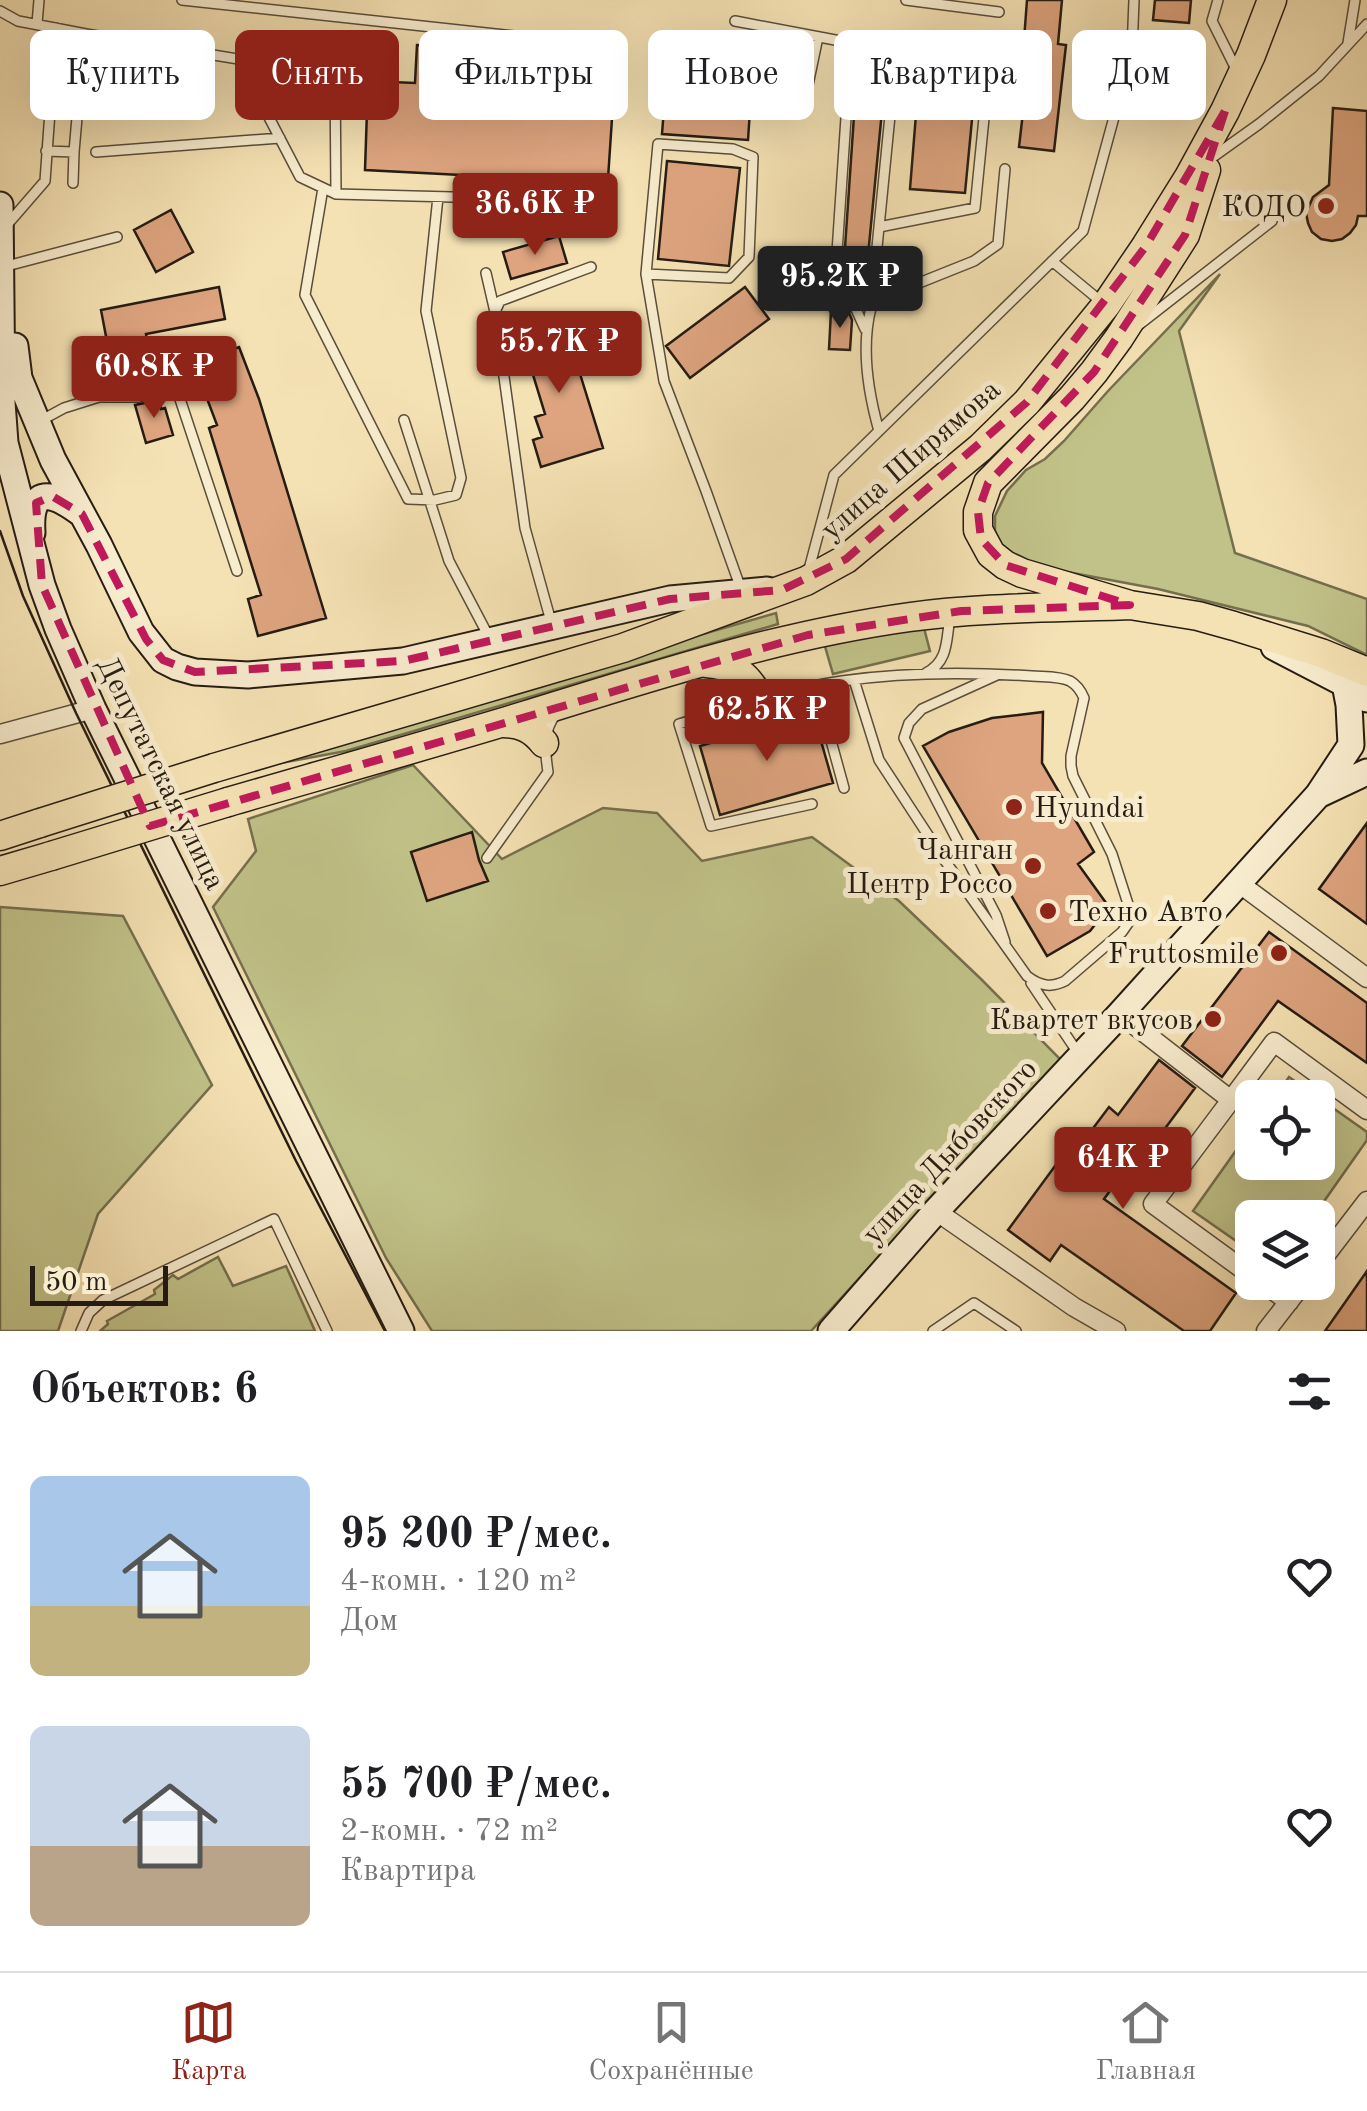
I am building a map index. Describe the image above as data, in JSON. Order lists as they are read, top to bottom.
{
  "streets": {
    "main road": ["улица Ширямова", "Депутатская улица", "улица Дыбовского"]
  },
  "places": [
    "КОДО",
    "Hyundai",
    "Чанган Центр Россо",
    "Техно Авто",
    "Fruttosmile",
    "Квартет вкусов"
  ],
  "scale_bar": "50 m",
  "page": {
    "chip": [
      "Купить",
      "Снять",
      "Фильтры",
      "Новое",
      "Квартира",
      "Дом"
    ],
    "price": [
      "36.6K ₽",
      "95.2K ₽",
      "55.7K ₽",
      "60.8K ₽",
      "62.5K ₽",
      "64K ₽"
    ],
    "scale": "50 m",
    "heading": "Объектов: 6",
    "list": [
      {
        "name": "95 200 ₽/мес.",
        "note": "4-комн. · 120 m² · Дом"
      },
      {
        "name": "55 700 ₽/мес.",
        "note": "2-комн. · 72 m² · Квартира"
      }
    ],
    "tabs": ["Карта", "Сохранённые", "Главная"]
  }
}
